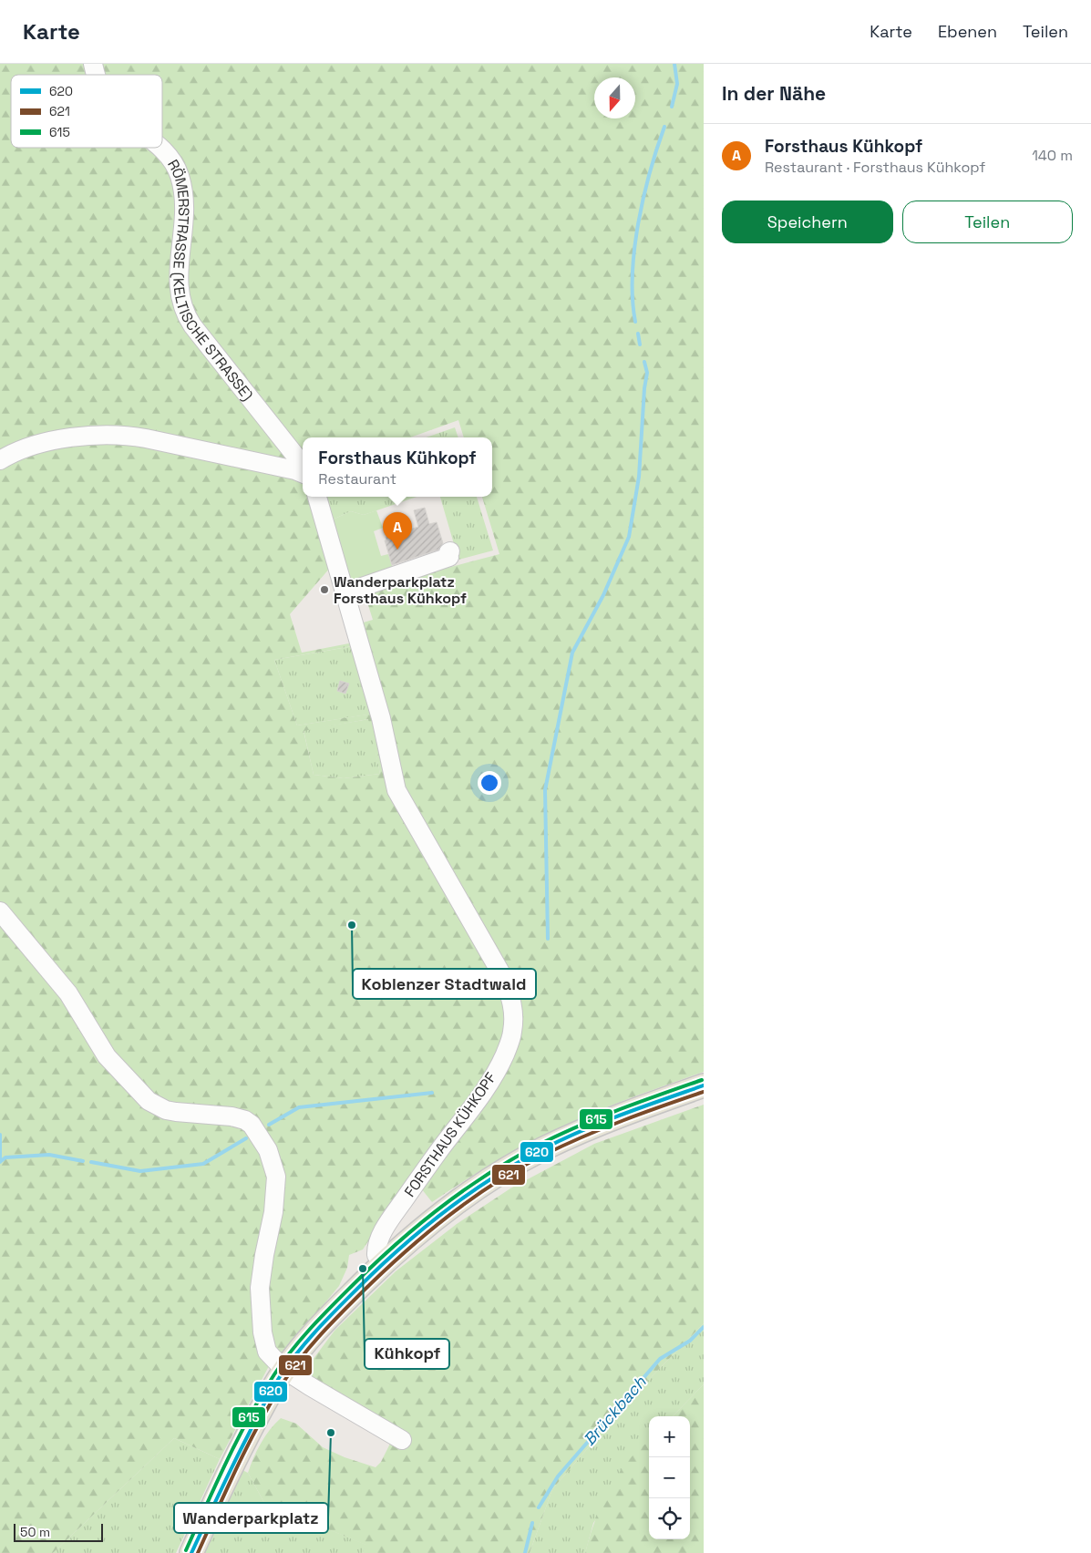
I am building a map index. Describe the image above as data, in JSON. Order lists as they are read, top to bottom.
{
  "streets": {
    "street": ["RÖMERSTRASSE (KELTISCHE STRASSE)", "FORSTHAUS KÜHKOPF"]
  },
  "water": ["Brückbach"],
  "places": [
    "Wanderparkplatz Forsthaus Kühkopf",
    "Koblenzer Stadtwald",
    "Kühkopf",
    "Wanderparkplatz"
  ],
  "lines": ["transit line 615", "transit line 620", "transit line 621"],
  "legend": ["620", "621", "615"],
  "scale_bar": "50 m",
  "north": "bottom",
  "page": {
    "header": "Karte",
    "nav": ["Karte", "Ebenen", "Teilen"],
    "heading": "In der Nähe",
    "list": [
      {
        "mark": "A",
        "name": "Forsthaus Kühkopf",
        "note": "Restaurant · Forsthaus Kühkopf",
        "value": "140 m"
      }
    ],
    "buttons": ["Speichern", "Teilen"],
    "popup": ["Forsthaus Kühkopf", "Restaurant"],
    "pins": "A",
    "map_buttons": ["+", "−"],
    "scale": "50 m"
  }
}
